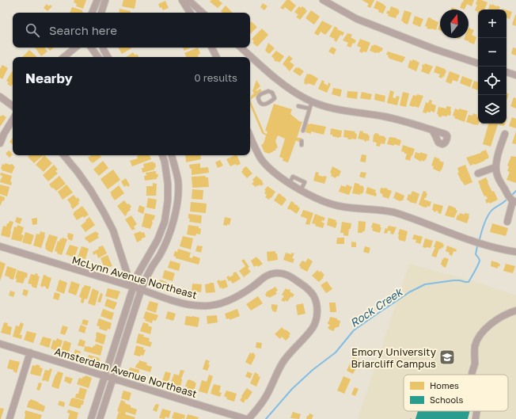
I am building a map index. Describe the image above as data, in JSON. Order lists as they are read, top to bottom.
{
  "streets": {
    "street": ["McLynn Avenue Northeast", "Amsterdam Avenue Northeast"]
  },
  "crossings": [
    ["McLynn Avenue Northeast", "Amsterdam Avenue Northeast"]
  ],
  "water": ["Rock Creek"],
  "places": {
    "school or university": ["Emory University Briarcliff Campus"]
  },
  "legend": ["Homes", "Schools"],
  "north": "top",
  "page": {
    "map_buttons": ["+", "−"],
    "search": "Search here",
    "heading": ["Nearby", "0 results"]
  }
}
